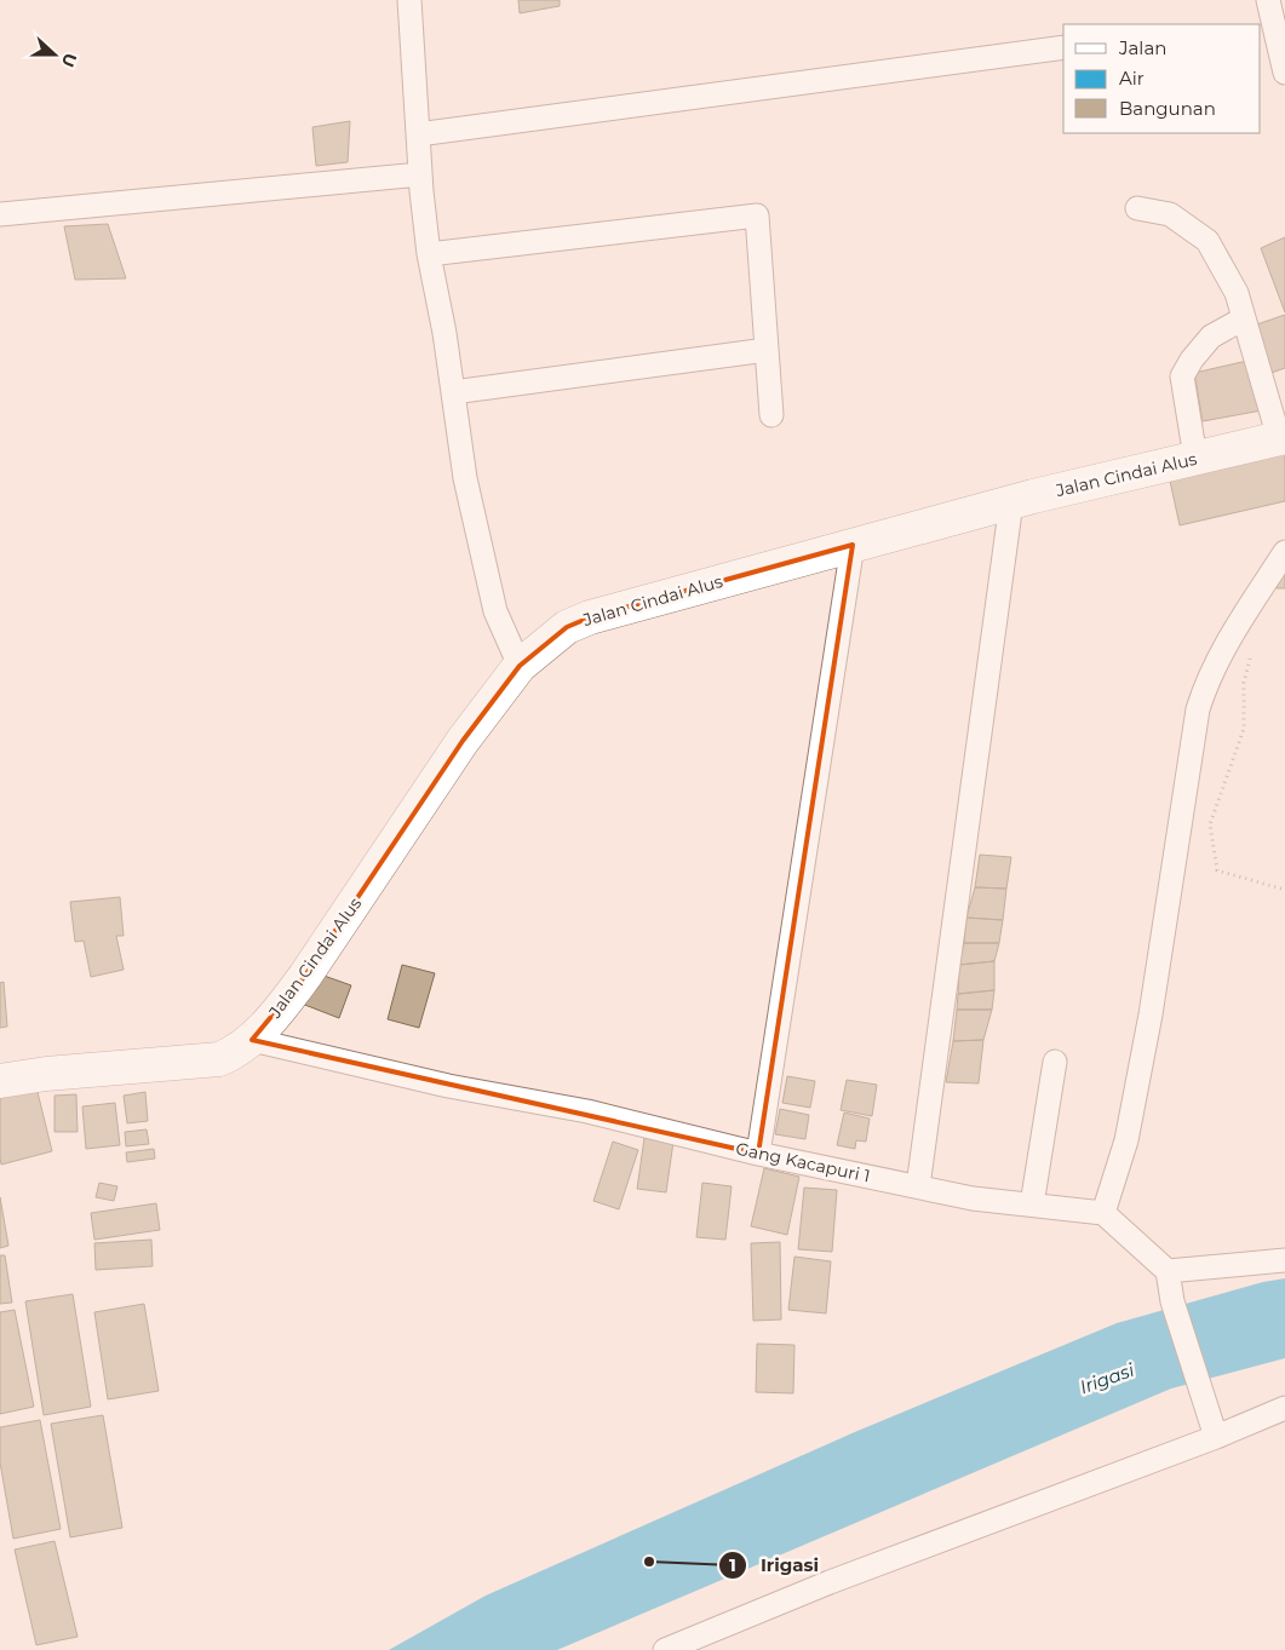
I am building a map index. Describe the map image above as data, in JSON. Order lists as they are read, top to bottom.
{
  "streets": {
    "street": ["Jalan Cindai Alus", "Gang Kacapuri 1"]
  },
  "crossings": [
    ["Jalan Cindai Alus", "Gang Kacapuri 1"]
  ],
  "water": ["Irigasi"],
  "places": ["Irigasi"],
  "legend": ["Jalan", "Air", "Bangunan"],
  "north": "right"
}
